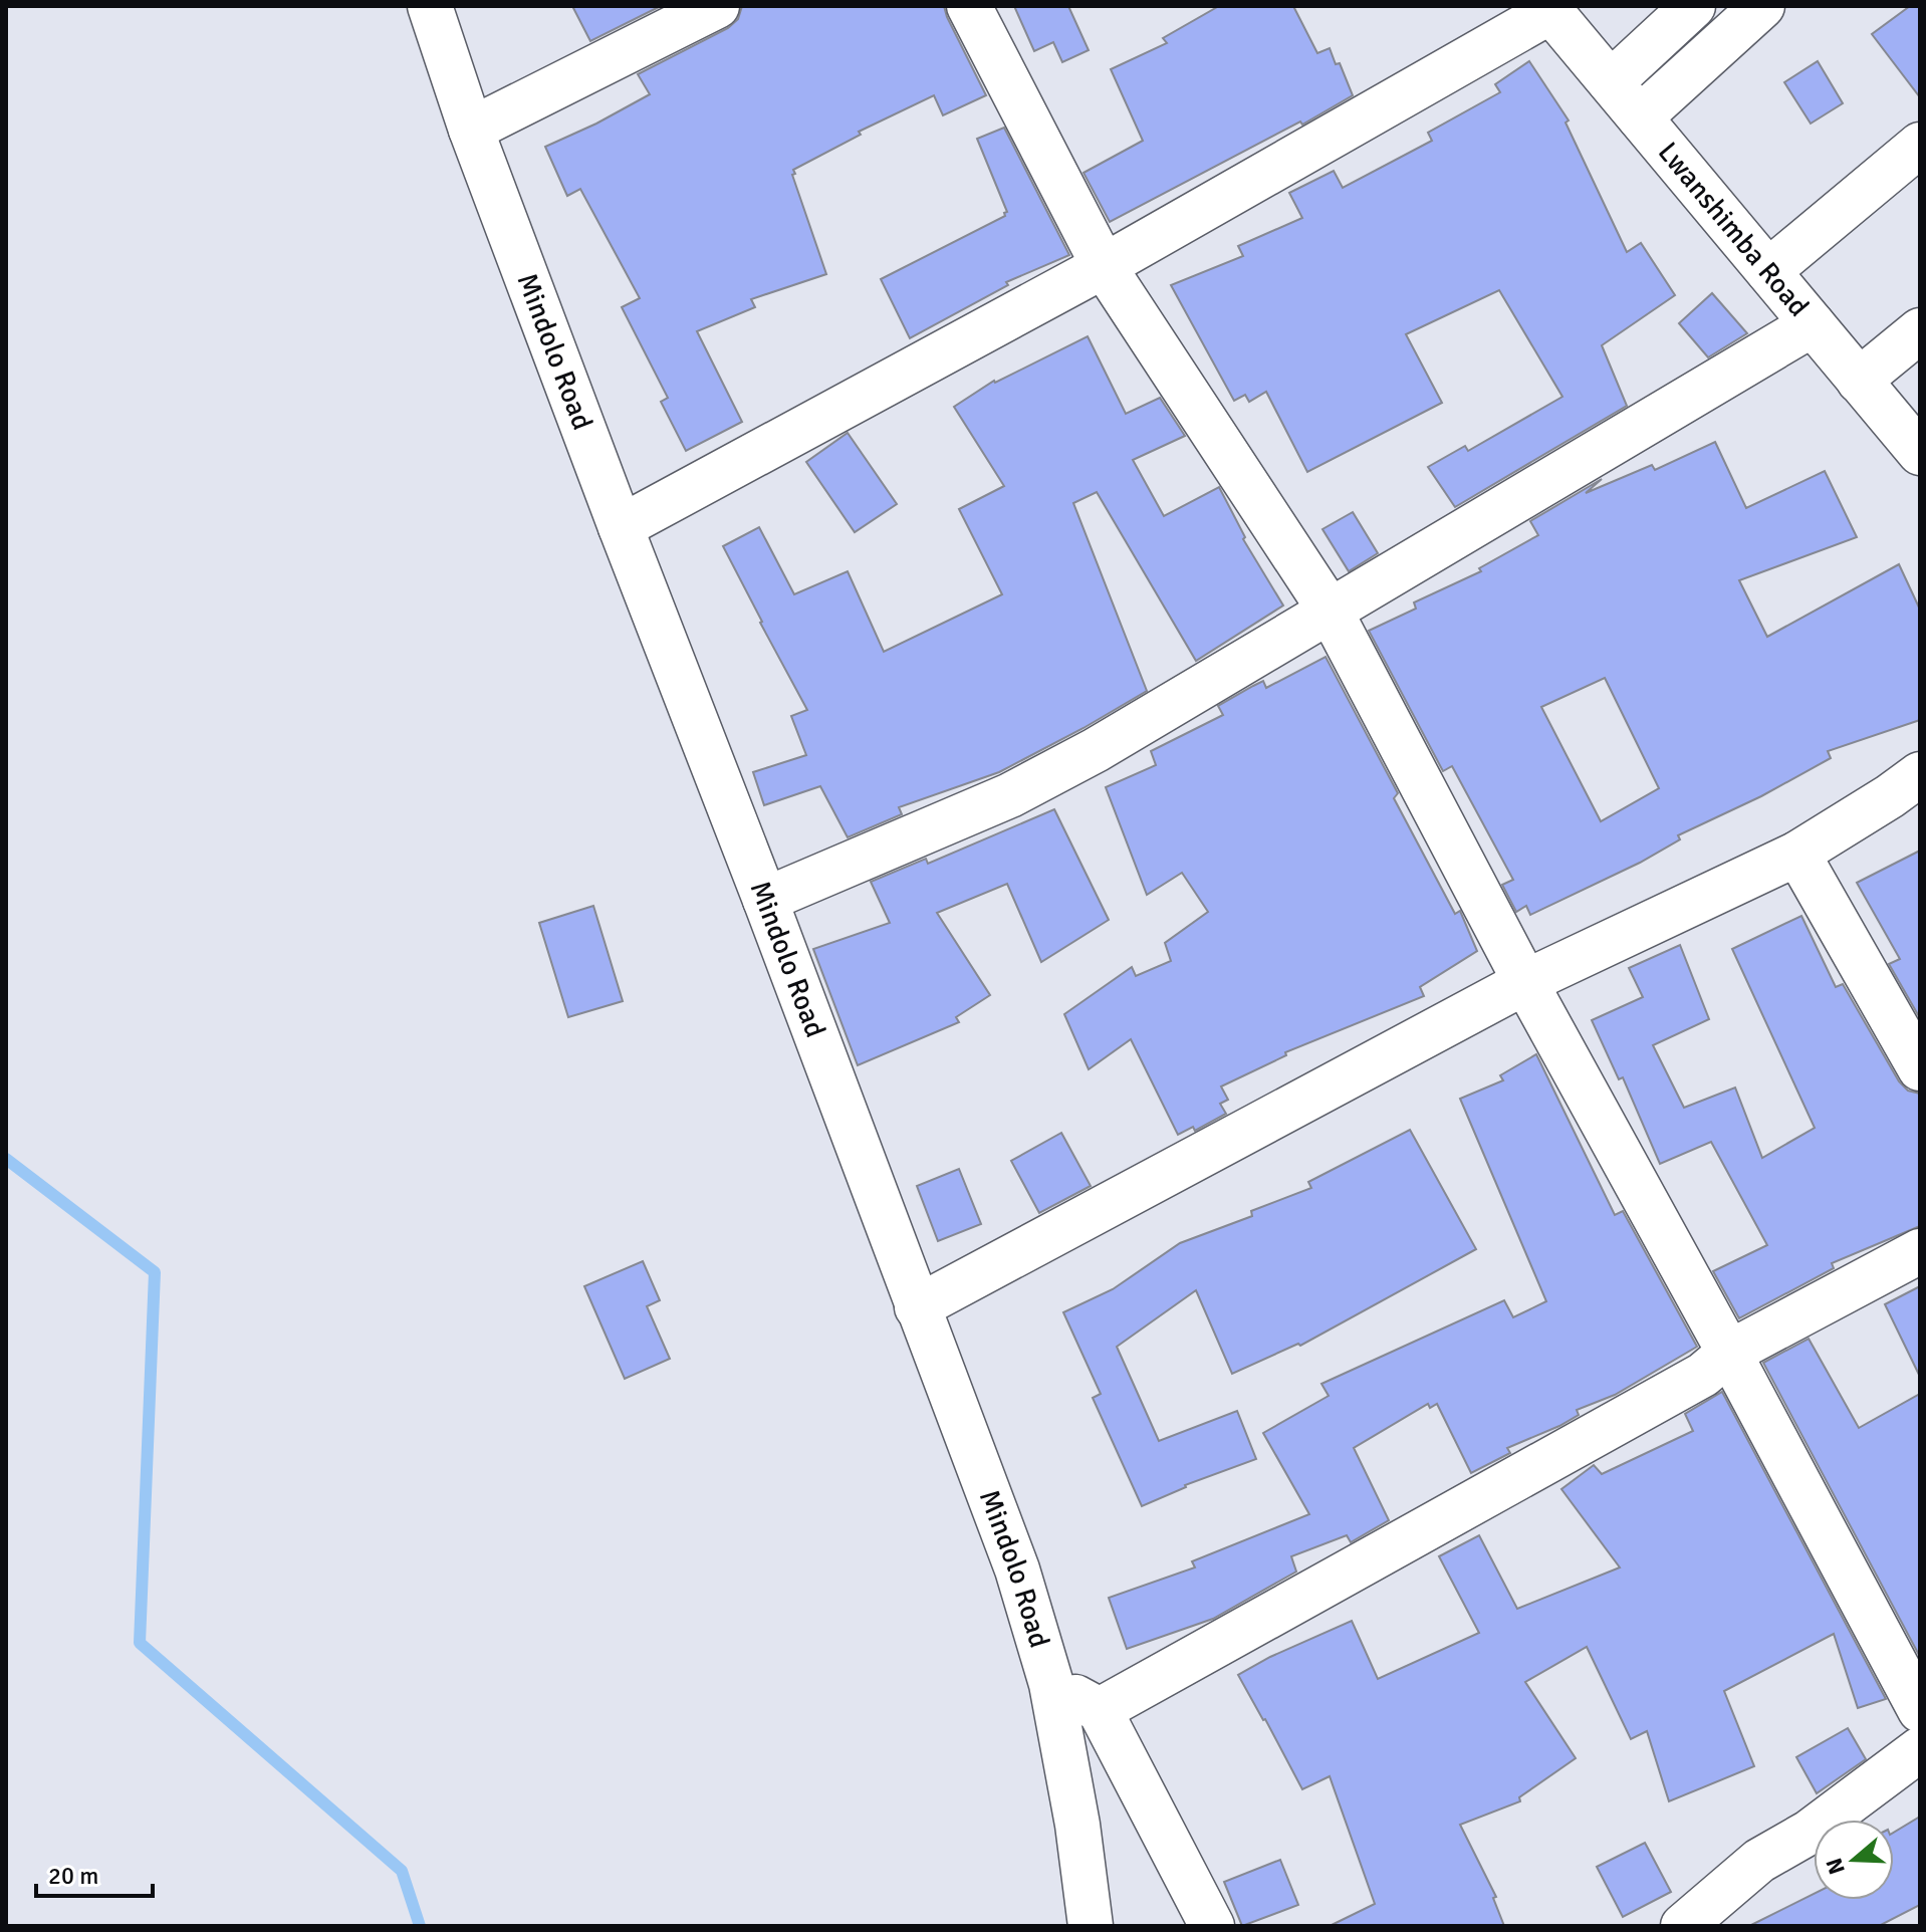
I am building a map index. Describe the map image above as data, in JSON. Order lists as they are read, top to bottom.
{
  "streets": {
    "street": ["Lwanshimba Road", "Mindolo Road"]
  },
  "scale_bar": "20 m",
  "north": "left"
}
